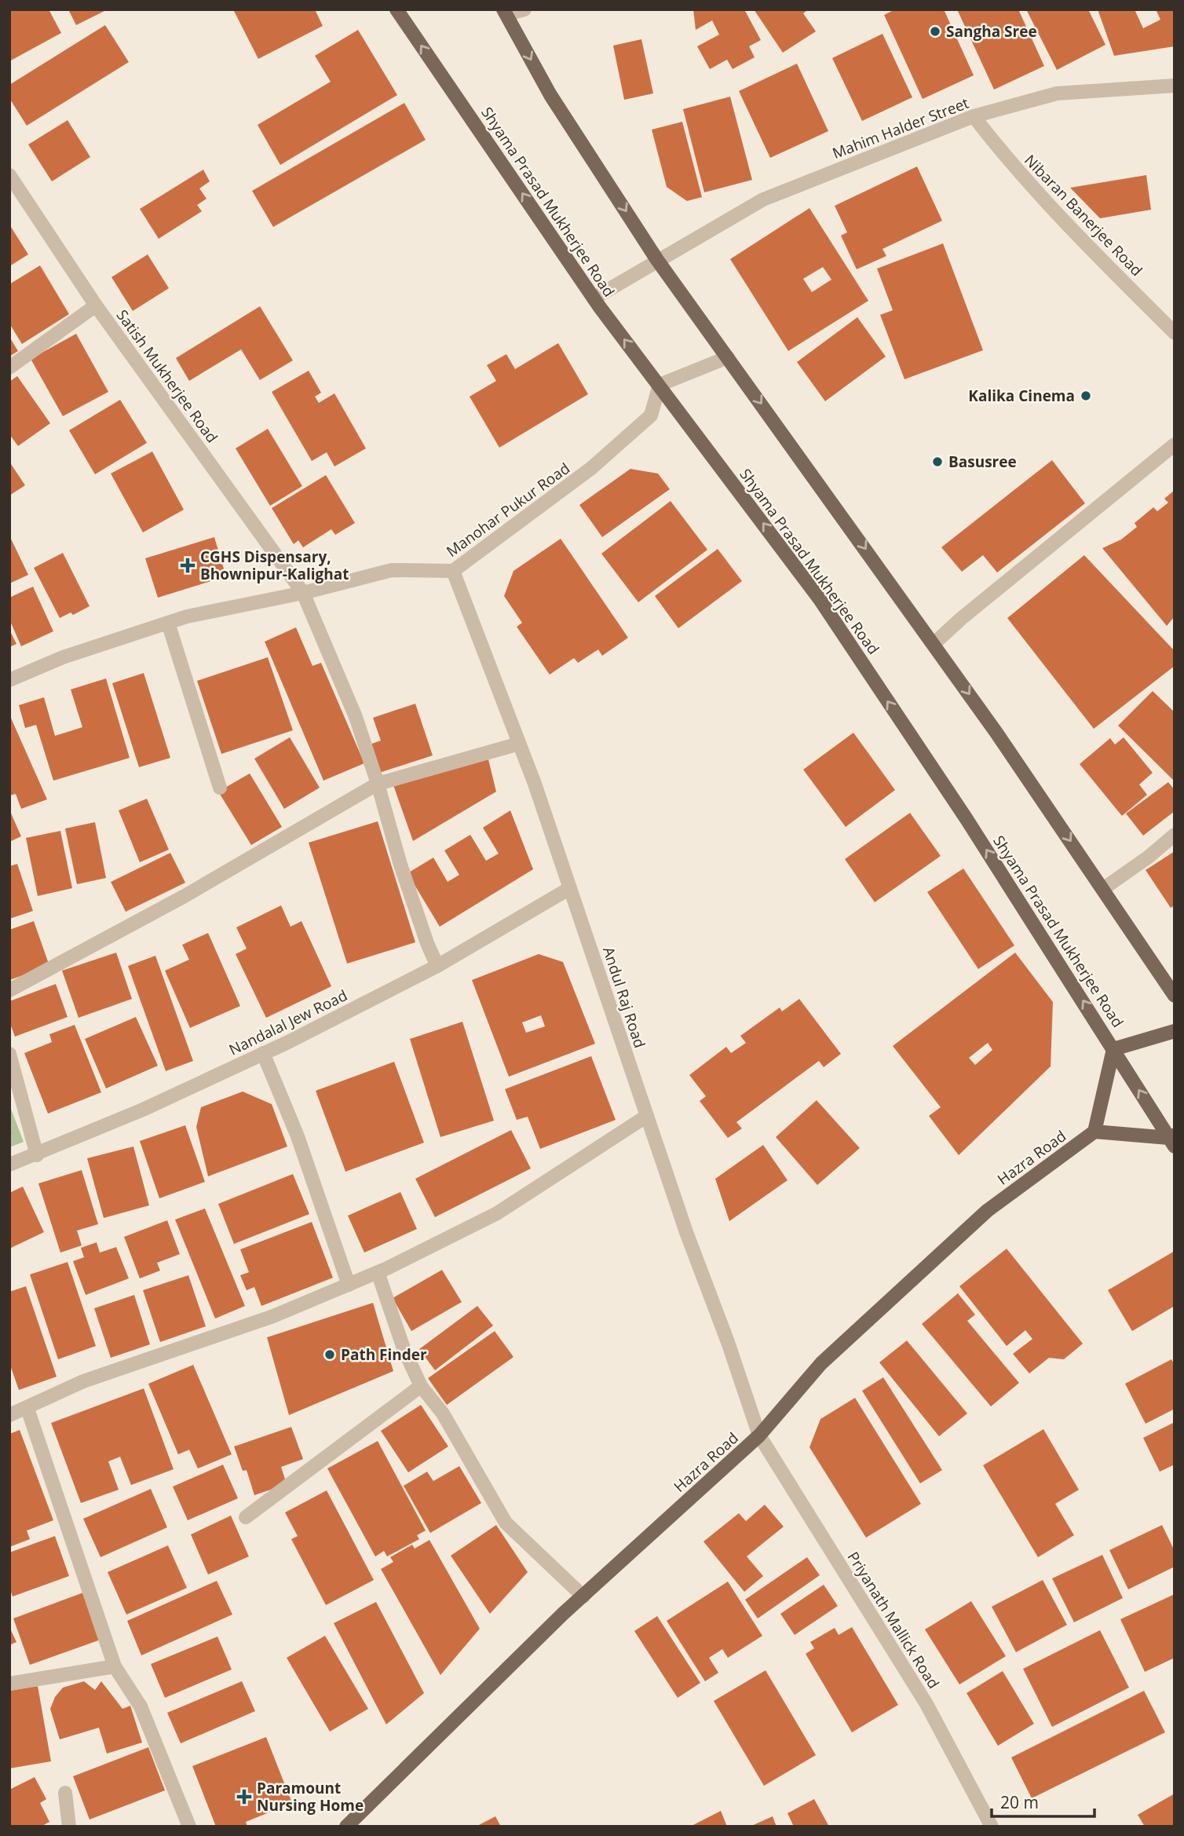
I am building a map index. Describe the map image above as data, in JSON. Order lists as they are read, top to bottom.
{
  "streets": {
    "main road": ["Shyama Prasad Mukherjee Road", "Hazra Road"],
    "street": [
      "Mahim Halder Street",
      "Nibaran Banerjee Road",
      "Satish Mukherjee Road",
      "Manohar Pukur Road",
      "Andul Raj Road",
      "Nandalal Jew Road",
      "Priyanath Mallick Road"
    ]
  },
  "crossings": [
    ["Mahim Halder Street", "Shyama Prasad Mukherjee Road"],
    ["Mahim Halder Street", "Nibaran Banerjee Road"],
    ["Shyama Prasad Mukherjee Road", "Manohar Pukur Road"],
    ["Satish Mukherjee Road", "Manohar Pukur Road"],
    ["Satish Mukherjee Road", "Nandalal Jew Road"],
    ["Manohar Pukur Road", "Andul Raj Road"],
    ["Andul Raj Road", "Nandalal Jew Road"],
    ["Andul Raj Road", "Hazra Road"],
    ["Andul Raj Road", "Priyanath Mallick Road"],
    ["Hazra Road", "Priyanath Mallick Road"]
  ],
  "places": {
    "other": [
      "Sangha Sree",
      "Kalika Cinema",
      "Basusree",
      "Path Finder"
    ],
    "health": ["CGHS Dispensary, Bhownipur-Kalighat", "Paramount Nursing Home"]
  },
  "scale_bar": "20 m"
}
